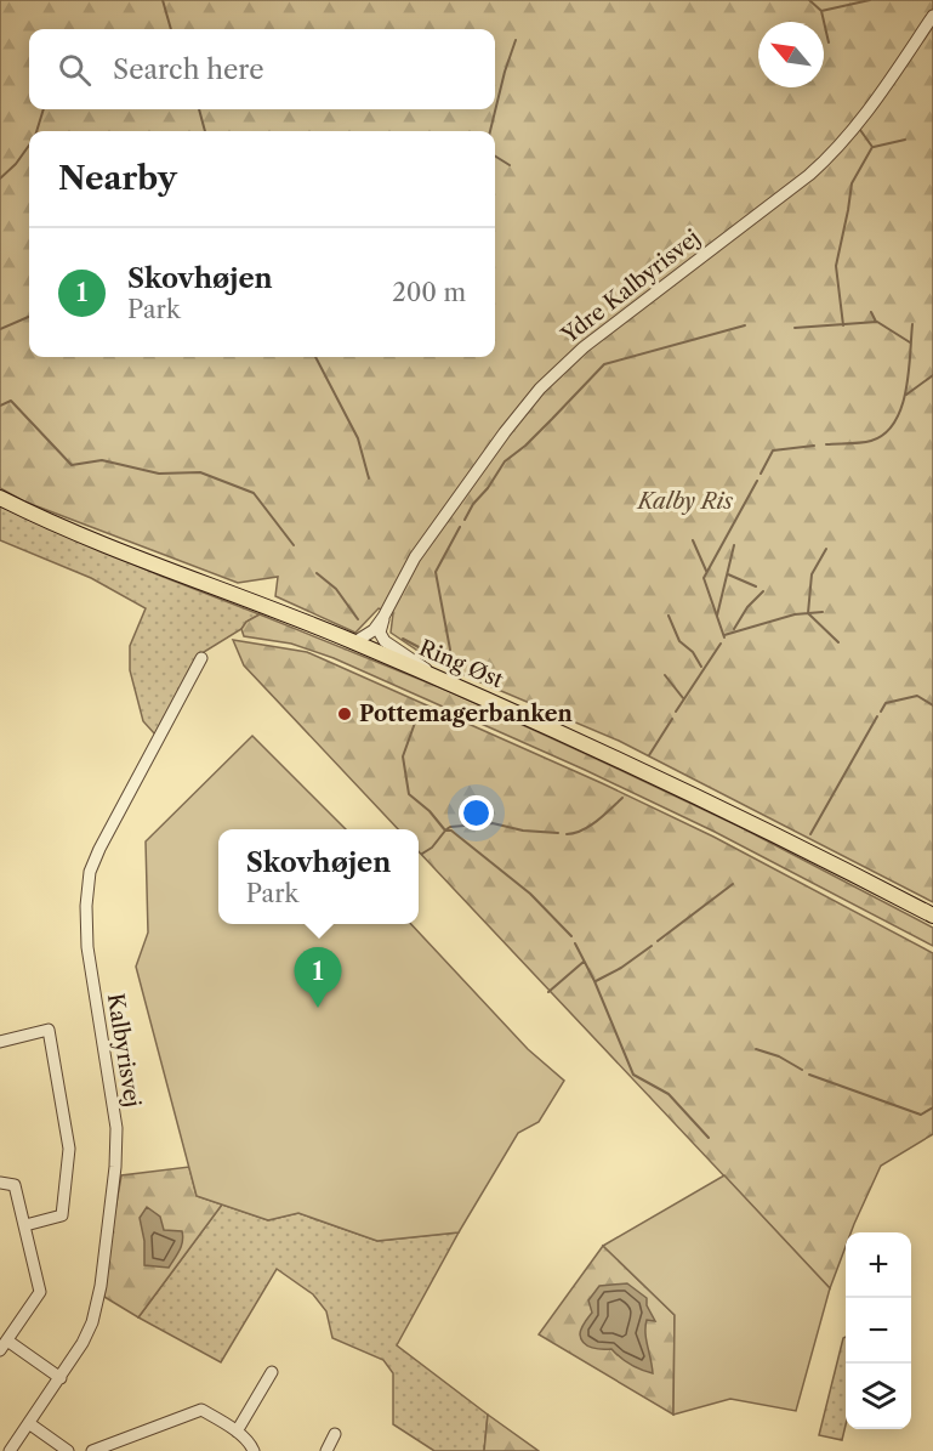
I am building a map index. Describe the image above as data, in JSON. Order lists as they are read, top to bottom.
{
  "streets": {
    "main road": ["Ring Øst"],
    "street": ["Ydre Kalbyrisvej", "Kalbyrisvej"]
  },
  "crossings": [
    ["Ydre Kalbyrisvej", "Ring Øst"]
  ],
  "parks": ["Kalby Ris"],
  "places": ["Pottemagerbanken"],
  "north": "top left",
  "page": {
    "search": "Search here",
    "heading": "Nearby",
    "list": [
      {
        "mark": "1",
        "name": "Skovhøjen",
        "note": "Park",
        "value": "200 m"
      }
    ],
    "popup": ["Skovhøjen", "Park"],
    "pins": "1",
    "map_buttons": ["+", "−"]
  }
}
